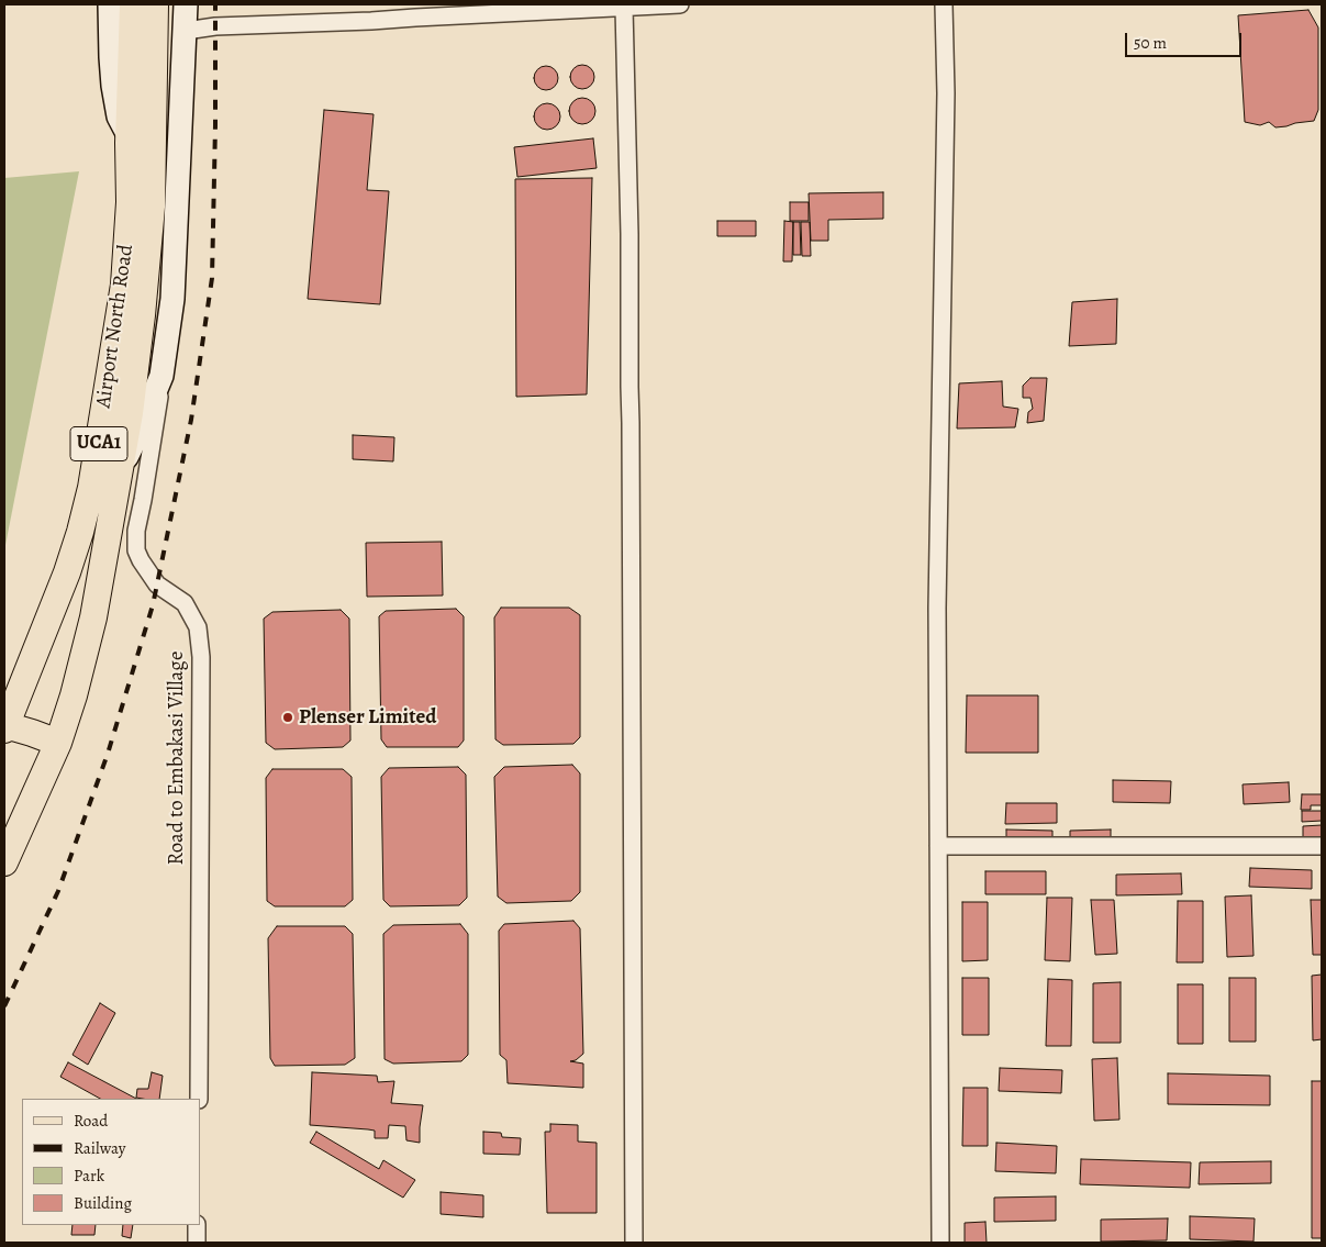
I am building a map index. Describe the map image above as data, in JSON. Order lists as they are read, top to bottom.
{
  "streets": {
    "main road": ["Airport North Road", "UCA1"],
    "street": ["Road to Embakasi Village"]
  },
  "crossings": [
    ["Airport North Road", "Road to Embakasi Village"]
  ],
  "places": ["Plenser Limited"],
  "legend": [
    "Road",
    "Railway",
    "Park",
    "Building"
  ],
  "scale_bar": "50 m"
}
